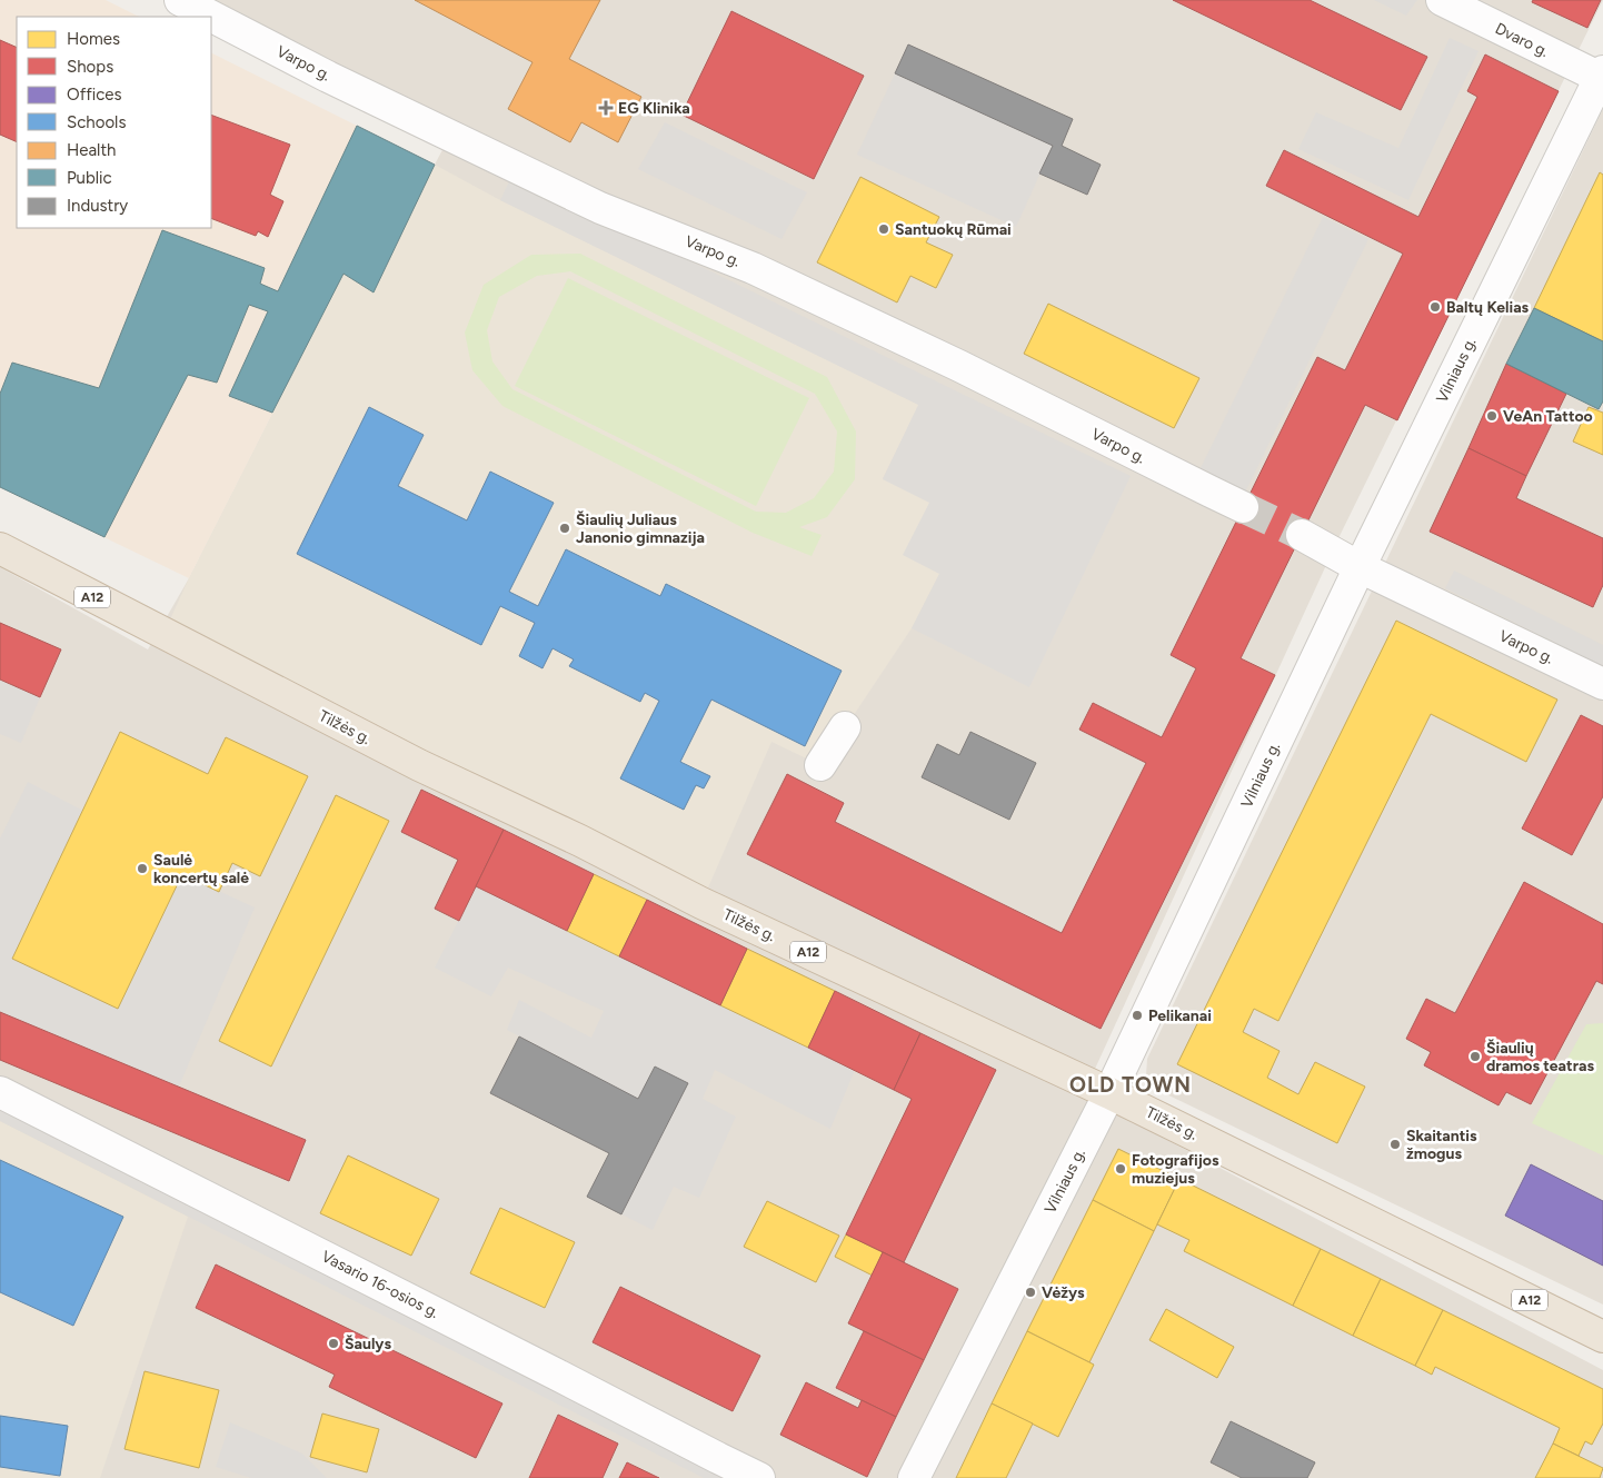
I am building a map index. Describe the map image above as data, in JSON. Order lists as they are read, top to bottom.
{
  "streets": {
    "highway": ["A12", "Tilžės g."],
    "street": [
      "Dvaro g.",
      "Varpo g.",
      "Vilniaus g.",
      "Vasario 16-osios g."
    ]
  },
  "crossings": [
    ["Dvaro g.", "Vilniaus g."],
    ["Varpo g.", "Vilniaus g."],
    ["Vilniaus g.", "Tilžės g."]
  ],
  "districts": ["OLD TOWN"],
  "places": {
    "health": ["EG Klinika"],
    "other": [
      "Santuokų Rūmai",
      "Baltų Kelias",
      "VeAn Tattoo",
      "Šiaulių Juliaus Janonio gimnazija",
      "Saulė koncertų salė",
      "Pelikanai",
      "Šiaulių dramos teatras",
      "Skaitantis žmogus",
      "Fotografijos muziejus",
      "Vėžys",
      "Šaulys"
    ]
  },
  "legend": [
    "Homes",
    "Shops",
    "Offices",
    "Schools",
    "Health",
    "Public",
    "Industry"
  ]
}
